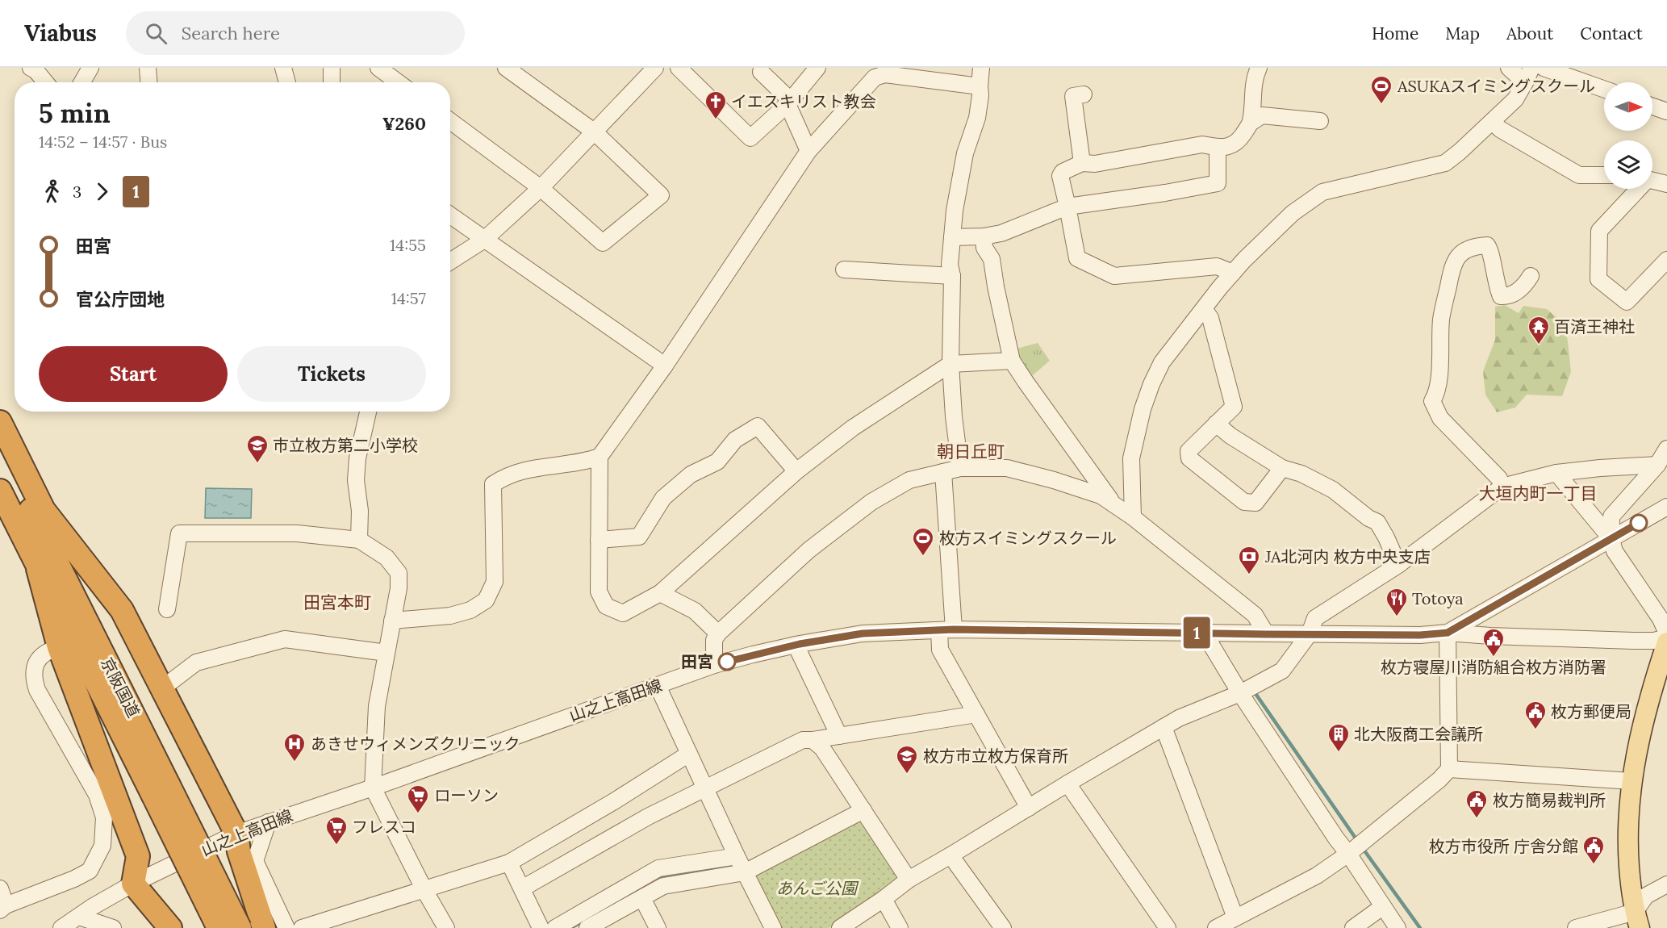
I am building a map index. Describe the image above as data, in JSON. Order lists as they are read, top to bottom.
{
  "streets": {
    "highway": ["京阪国道"],
    "street": ["山之上高田線"]
  },
  "districts": ["朝日丘町", "大垣内町一丁目", "田宮本町"],
  "parks": ["あんご公園"],
  "places": {
    "sports": ["ASUKAスイミングスクール", "枚方スイミングスクール"],
    "church": ["イエスキリスト教会"],
    "temple": ["百済王神社"],
    "school or university": ["市立枚方第二小学校", "枚方市立枚方保育所"],
    "bank": ["JA北河内 枚方中央支店"],
    "restaurant": ["Totoya"],
    "public building": [
      "枚方寝屋川消防組合枚方消防署",
      "枚方郵便局",
      "枚方簡易裁判所",
      "枚方市役所 庁舎分館"
    ],
    "other": ["田宮"],
    "building": ["北大阪商工会議所"],
    "hospital": ["あきせウィメンズクリニック"],
    "supermarket": ["ローソン", "フレスコ"]
  },
  "lines": ["bus line 1"],
  "north": "right",
  "page": {
    "header": "Viabus",
    "search": "Search here",
    "nav": [
      "Home",
      "Map",
      "About",
      "Contact"
    ],
    "on_map": "1",
    "heading": ["5 min", "14:52 – 14:57 · Bus", "¥260"],
    "legs": ["3", "1"],
    "list": [
      {
        "name": "田宮",
        "value": "14:55"
      },
      {
        "name": "官公庁団地",
        "value": "14:57"
      }
    ],
    "buttons": ["Start", "Tickets"]
  }
}
